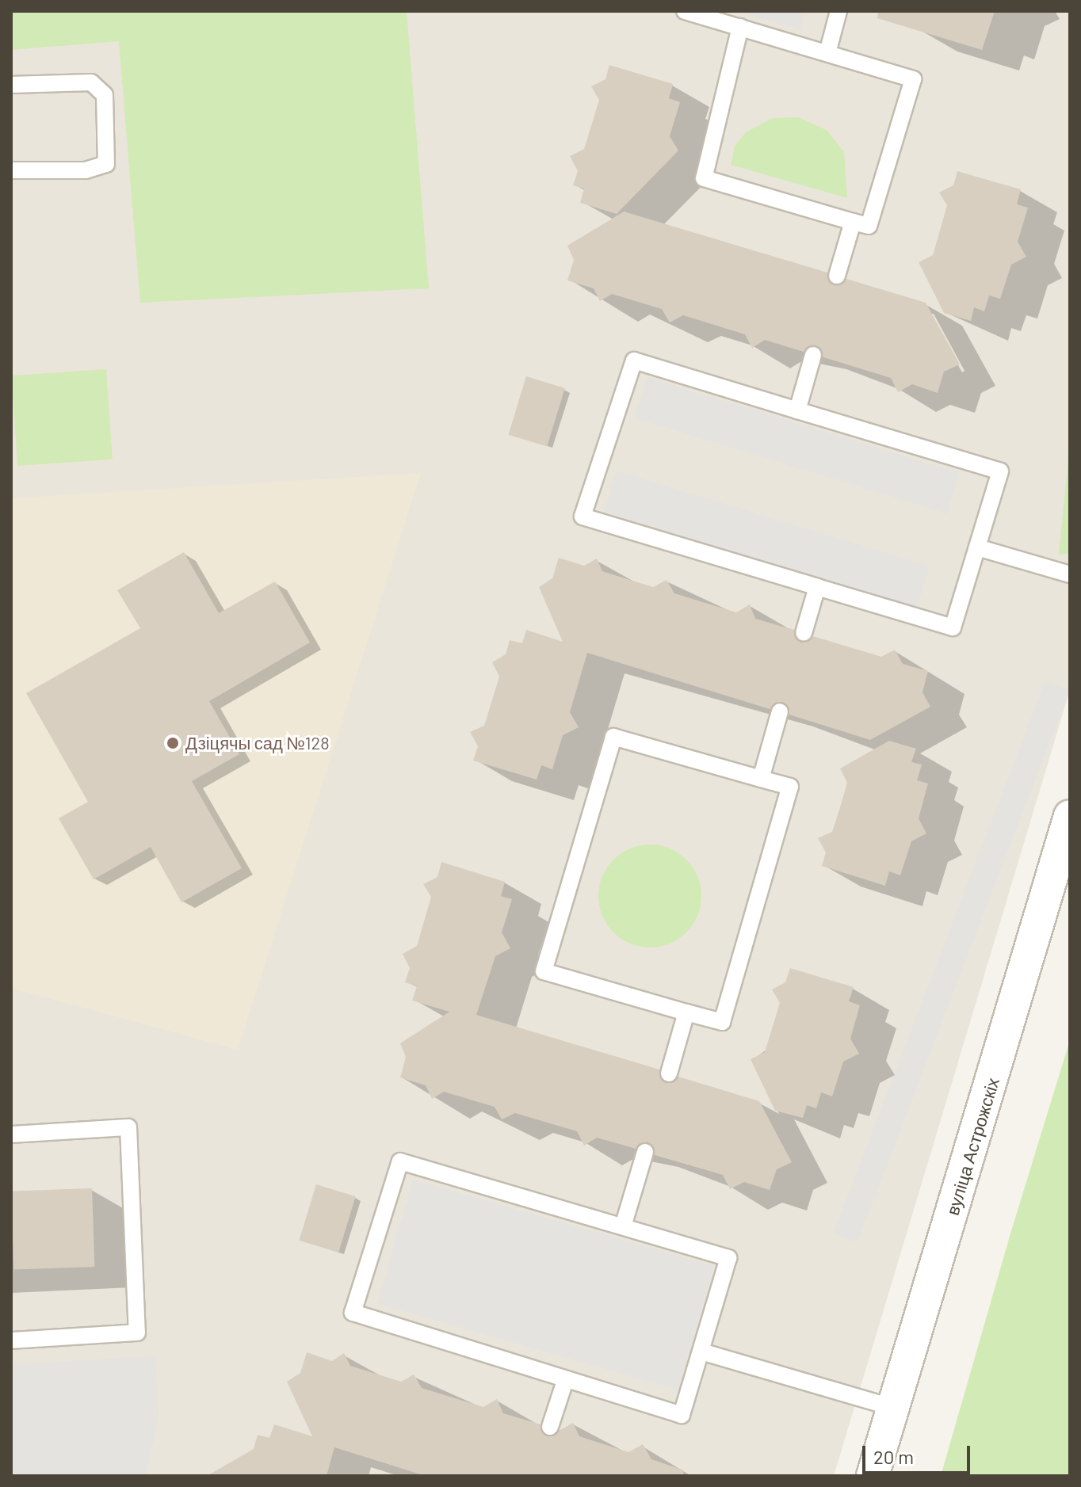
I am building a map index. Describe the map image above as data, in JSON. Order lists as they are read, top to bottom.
{
  "streets": {
    "street": ["вуліца Астрожскіх"]
  },
  "places": ["Дзіцячы сад №128"],
  "scale_bar": "20 m"
}
